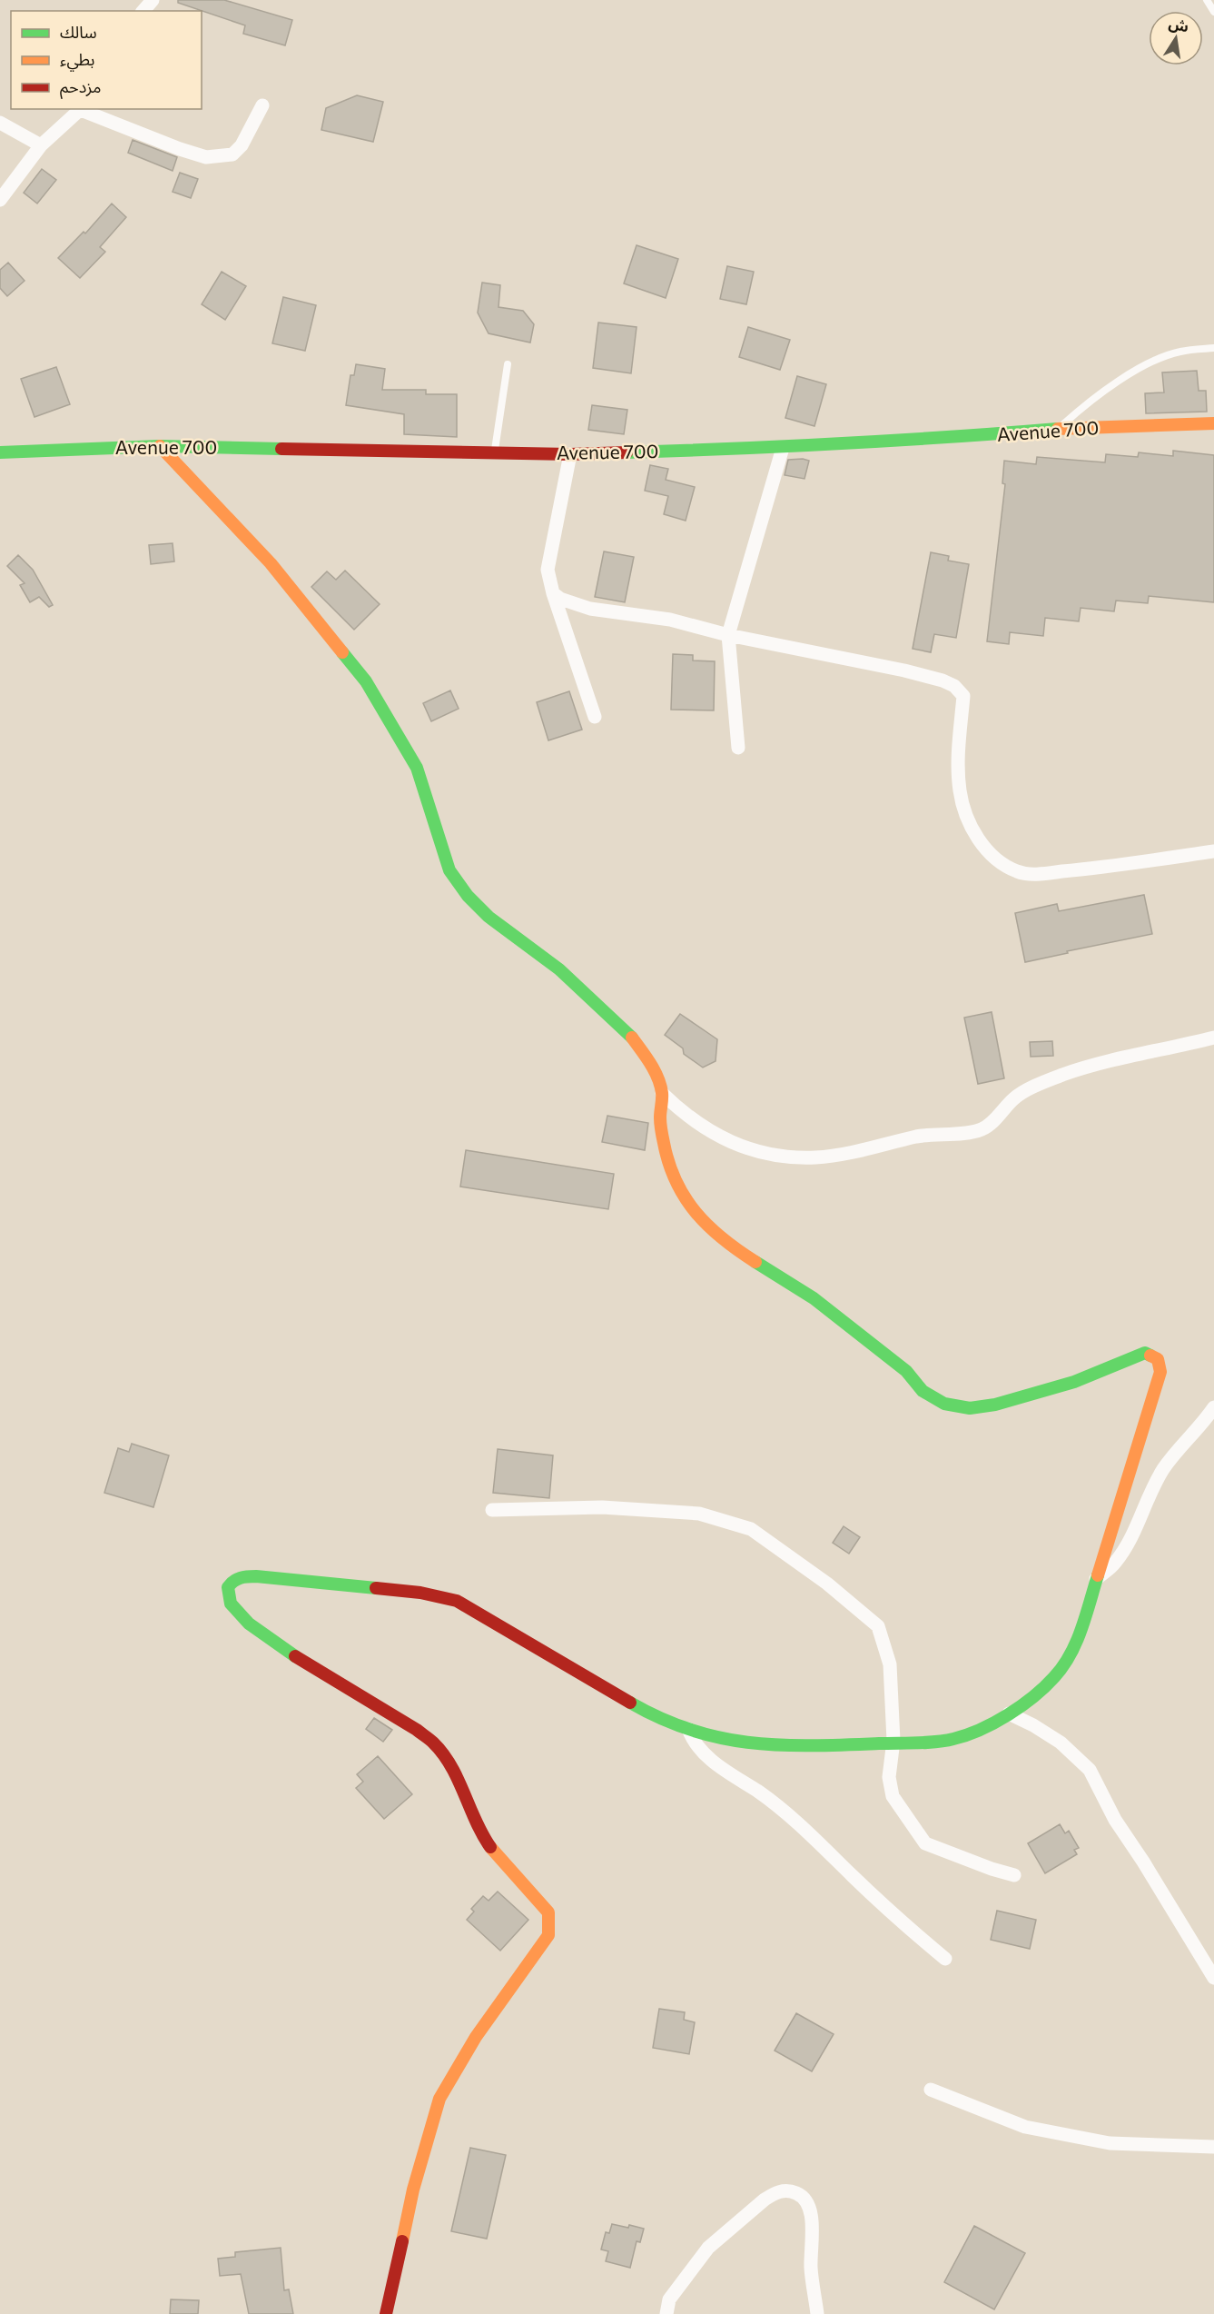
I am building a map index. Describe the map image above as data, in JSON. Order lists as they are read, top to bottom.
{
  "streets": {
    "street": ["Avenue 700"]
  },
  "legend": ["سالك", "بطيء", "مزدحم"],
  "north": "top"
}
